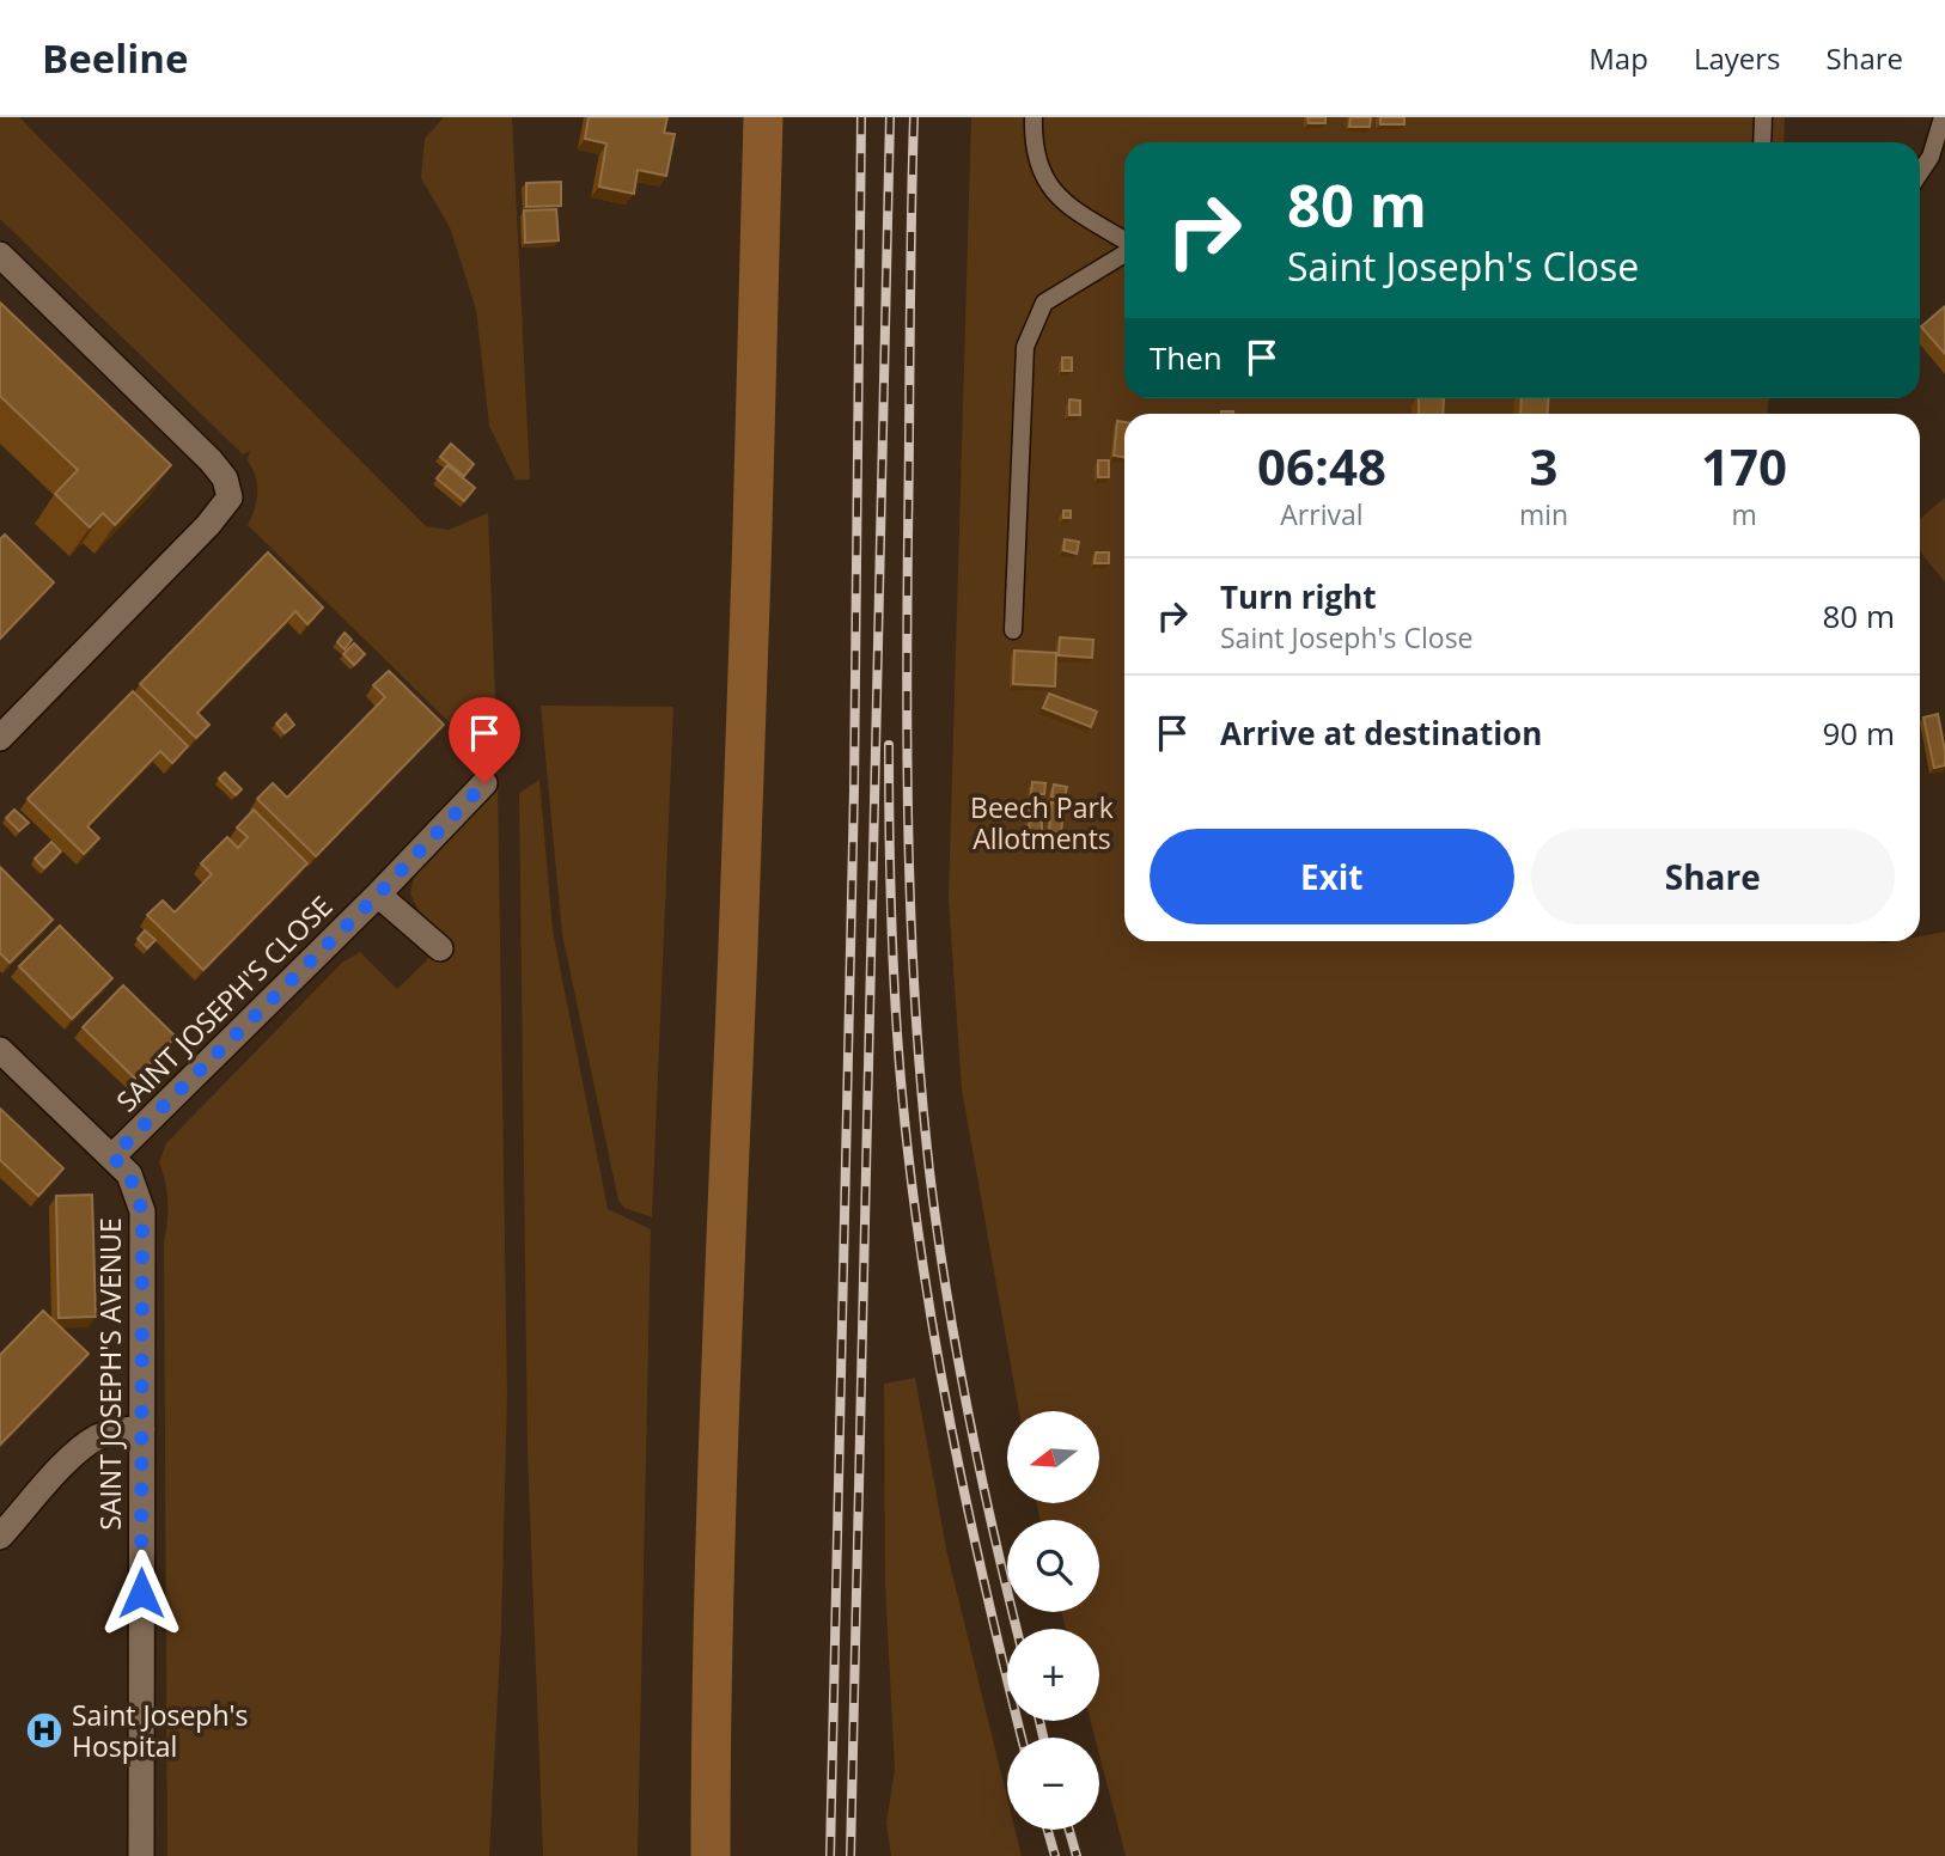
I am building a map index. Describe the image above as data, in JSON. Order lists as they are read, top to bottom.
{
  "streets": {
    "street": ["SAINT JOSEPH'S CLOSE", "SAINT JOSEPH'S AVENUE"]
  },
  "crossings": [
    ["SAINT JOSEPH'S CLOSE", "SAINT JOSEPH'S AVENUE"]
  ],
  "parks": ["Beech Park Allotments"],
  "places": {
    "hospital": ["Saint Joseph's Hospital"]
  },
  "north": "left",
  "page": {
    "header": "Beeline",
    "nav": ["Map", "Layers", "Share"],
    "turn": ["80 m", "Saint Joseph's Close"],
    "then": "Then",
    "eta": [
      "06:48",
      "Arrival",
      "3",
      "min",
      "170",
      "m"
    ],
    "list": [
      {
        "name": "Turn right",
        "note": "Saint Joseph's Close",
        "value": "80 m"
      },
      {
        "name": "Arrive at destination",
        "value": "90 m"
      }
    ],
    "buttons": ["Exit", "Share"],
    "map_buttons": ["+", "−"]
  }
}
